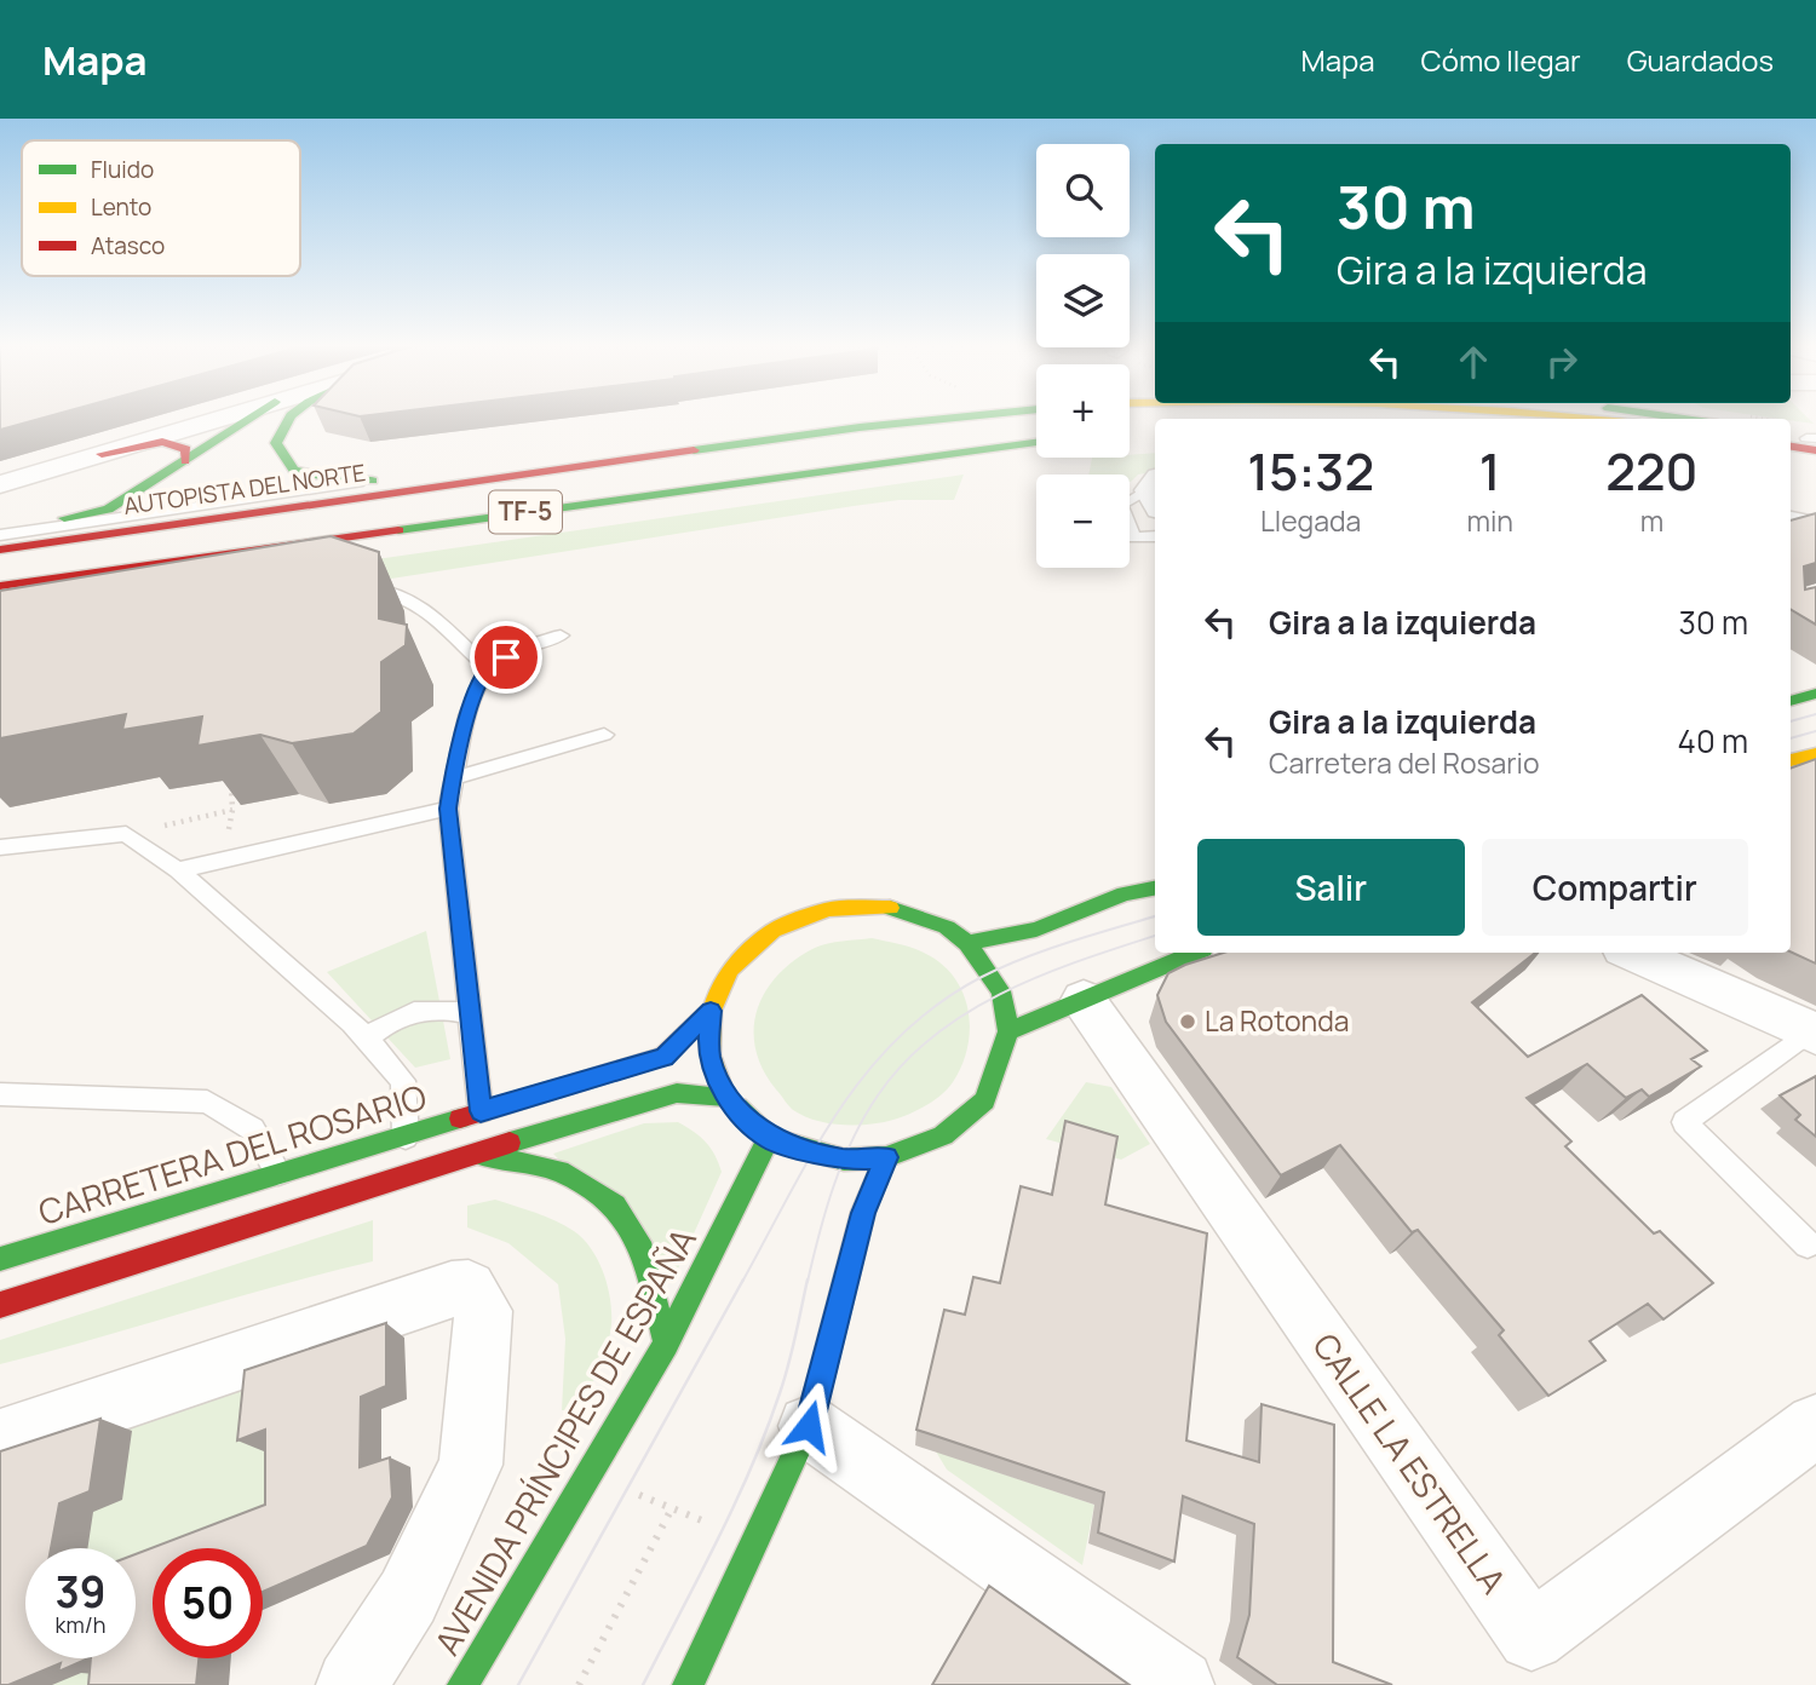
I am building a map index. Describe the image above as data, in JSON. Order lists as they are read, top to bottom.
{
  "streets": {
    "main road": [
      "AUTOPISTA DEL NORTE",
      "TF-5",
      "CARRETERA DEL ROSARIO",
      "AVENIDA PRÍNCIPES DE ESPAÑA"
    ],
    "street": ["CALLE LA ESTRELLA"]
  },
  "crossings": [
    ["CARRETERA DEL ROSARIO", "AVENIDA PRÍNCIPES DE ESPAÑA"]
  ],
  "places": ["La Rotonda"],
  "legend": ["Fluido", "Lento", "Atasco"],
  "page": {
    "header": "Mapa",
    "nav": ["Mapa", "Cómo llegar", "Guardados"],
    "map_buttons": ["+", "−"],
    "turn": ["30 m", "Gira a la izquierda"],
    "eta": [
      "15:32",
      "Llegada",
      "1",
      "min",
      "220",
      "m"
    ],
    "list": [
      {
        "name": "Gira a la izquierda",
        "value": "30 m"
      },
      {
        "name": "Gira a la izquierda",
        "note": "Carretera del Rosario",
        "value": "40 m"
      }
    ],
    "buttons": ["Salir", "Compartir"],
    "speed": "39 km/h",
    "limit": "50"
  }
}
